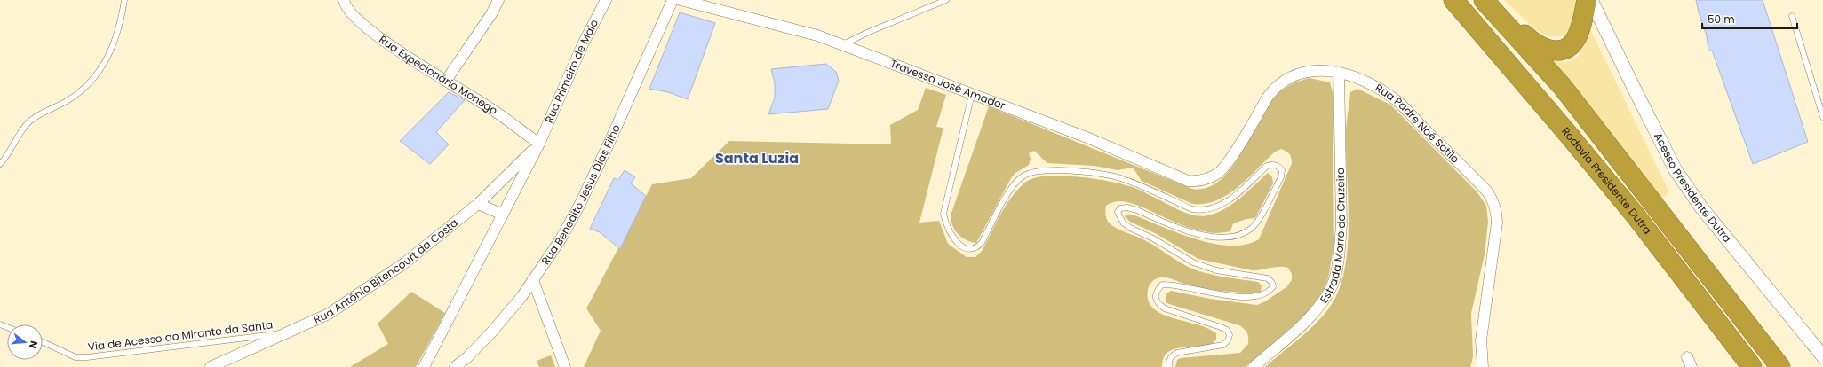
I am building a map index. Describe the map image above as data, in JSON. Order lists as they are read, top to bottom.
{
  "streets": {
    "highway": ["Rodovia Presidente Dutra"],
    "street": [
      "Rua Primeiro de Maio",
      "Rua Expecionário Monego",
      "Travessa José Amador",
      "Rua Padre Noé Sotilo",
      "Acesso Presidente Dutra",
      "Rua Benedito Jesus Dias Filho",
      "Estrada Morro do Cruzeiro",
      "Rua Antônio Bitencourt da Costa"
    ],
    "lane": ["Via de Acesso ao Mirante da Santa"]
  },
  "crossings": [
    ["Rua Primeiro de Maio", "Rua Expecionário Monego"],
    ["Rua Primeiro de Maio", "Rua Antônio Bitencourt da Costa"],
    ["Rua Expecionário Monego", "Rua Antônio Bitencourt da Costa"],
    ["Travessa José Amador", "Rua Padre Noé Sotilo"],
    ["Rua Padre Noé Sotilo", "Estrada Morro do Cruzeiro"],
    ["Rua Antônio Bitencourt da Costa", "Via de Acesso ao Mirante da Santa"]
  ],
  "districts": ["Santa Luzia"],
  "scale_bar": "50 m",
  "north": "right"
}
